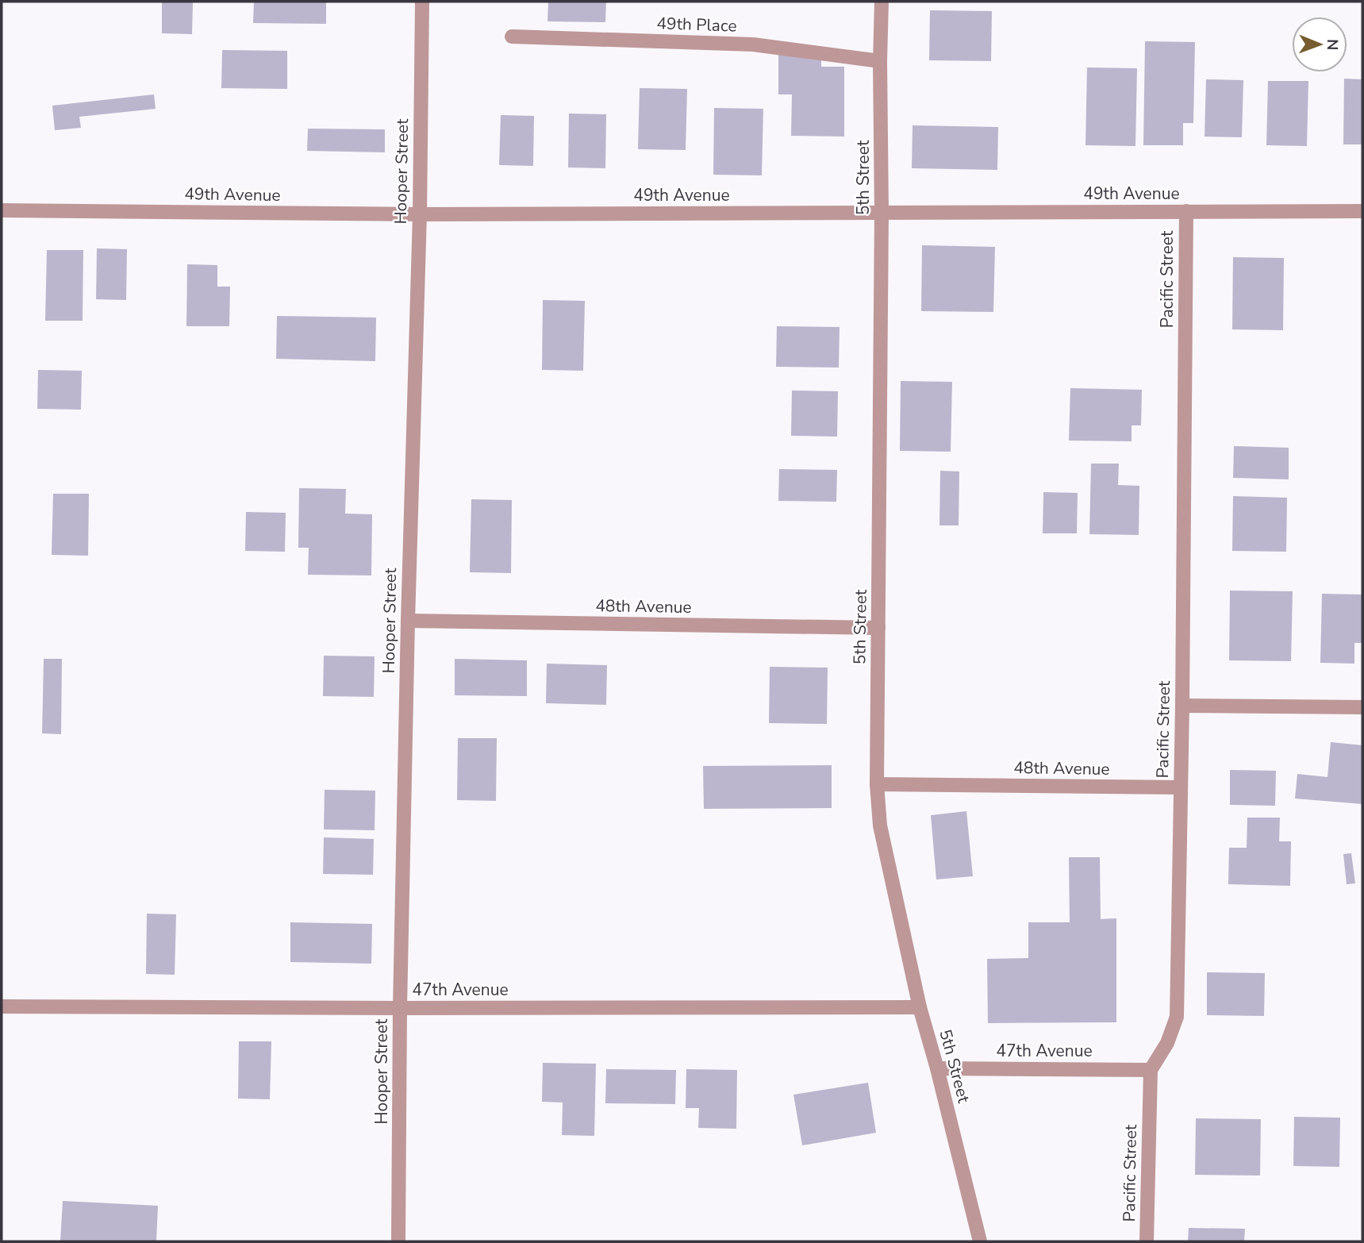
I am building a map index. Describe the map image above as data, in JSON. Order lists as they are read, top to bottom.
{
  "streets": {
    "street": [
      "49th Place",
      "Hooper Street",
      "5th Street",
      "49th Avenue",
      "Pacific Street",
      "48th Avenue",
      "47th Avenue"
    ]
  },
  "crossings": [
    ["49th Place", "5th Street"],
    ["Hooper Street", "49th Avenue"],
    ["Hooper Street", "48th Avenue"],
    ["Hooper Street", "47th Avenue"],
    ["5th Street", "49th Avenue"],
    ["5th Street", "48th Avenue"],
    ["5th Street", "47th Avenue"],
    ["49th Avenue", "Pacific Street"],
    ["Pacific Street", "48th Avenue"],
    ["Pacific Street", "47th Avenue"]
  ],
  "north": "right"
}
